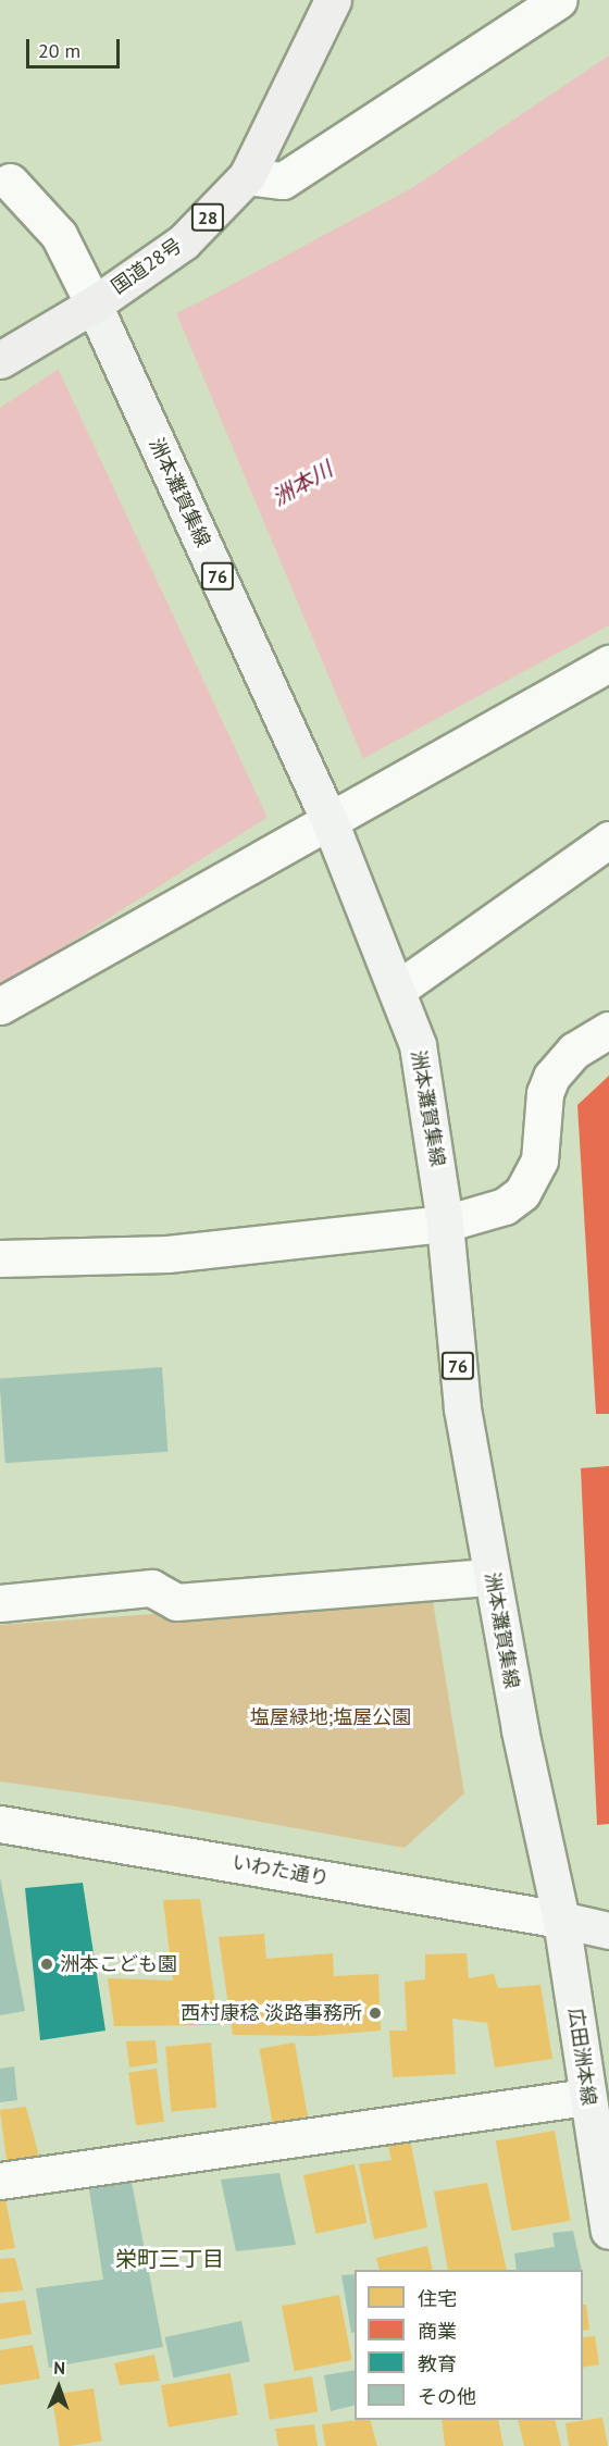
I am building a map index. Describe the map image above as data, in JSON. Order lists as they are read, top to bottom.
{
  "streets": {
    "highway": ["28", "国道28号"],
    "main road": ["洲本灘賀集線", "76", "広田洲本線"],
    "street": ["いわた通り"]
  },
  "crossings": [
    ["国道28号", "洲本灘賀集線"],
    ["洲本灘賀集線", "いわた通り"],
    ["洲本灘賀集線", "広田洲本線"],
    ["いわた通り", "広田洲本線"]
  ],
  "districts": ["栄町三丁目"],
  "water": ["洲本川"],
  "parks": ["塩屋緑地;塩屋公園"],
  "places": ["洲本こども園", "西村康稔 淡路事務所"],
  "legend": [
    "住宅",
    "商業",
    "教育",
    "その他"
  ],
  "scale_bar": "20 m",
  "north": "top"
}
